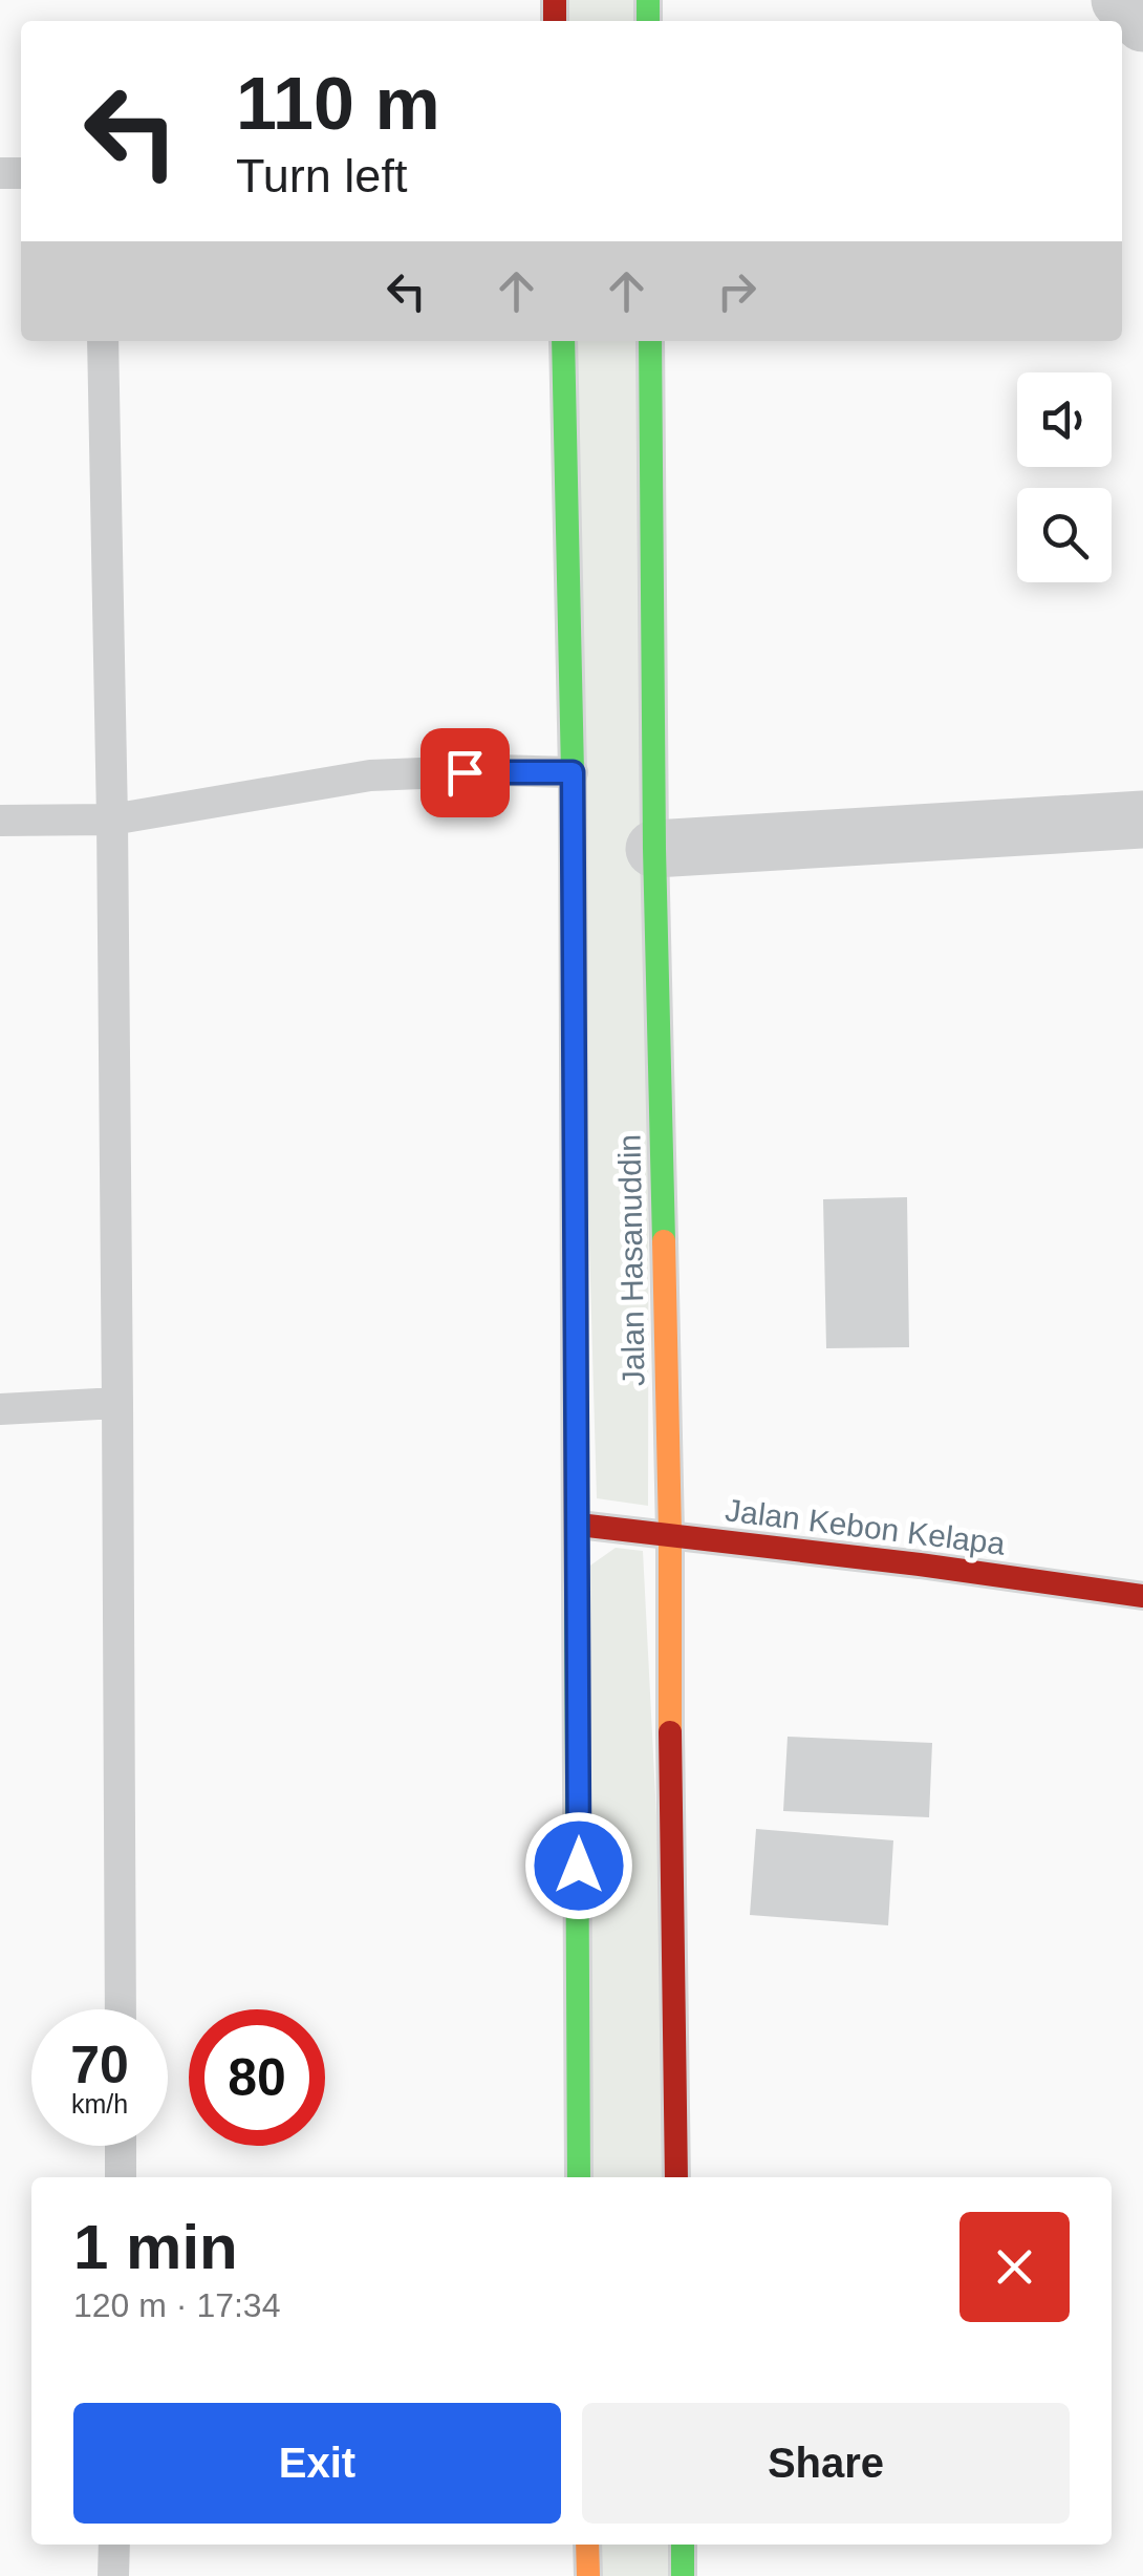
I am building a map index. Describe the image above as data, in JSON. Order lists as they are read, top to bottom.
{
  "streets": {
    "main road": ["Jalan Hasanuddin", "Jalan Kebon Kelapa"]
  },
  "crossings": [
    ["Jalan Hasanuddin", "Jalan Kebon Kelapa"]
  ],
  "page": {
    "turn": ["110 m", "Turn left"],
    "speed": "70 km/h",
    "limit": "80",
    "heading": ["1 min", "120 m · 17:34"],
    "buttons": ["Exit", "Share"]
  }
}
